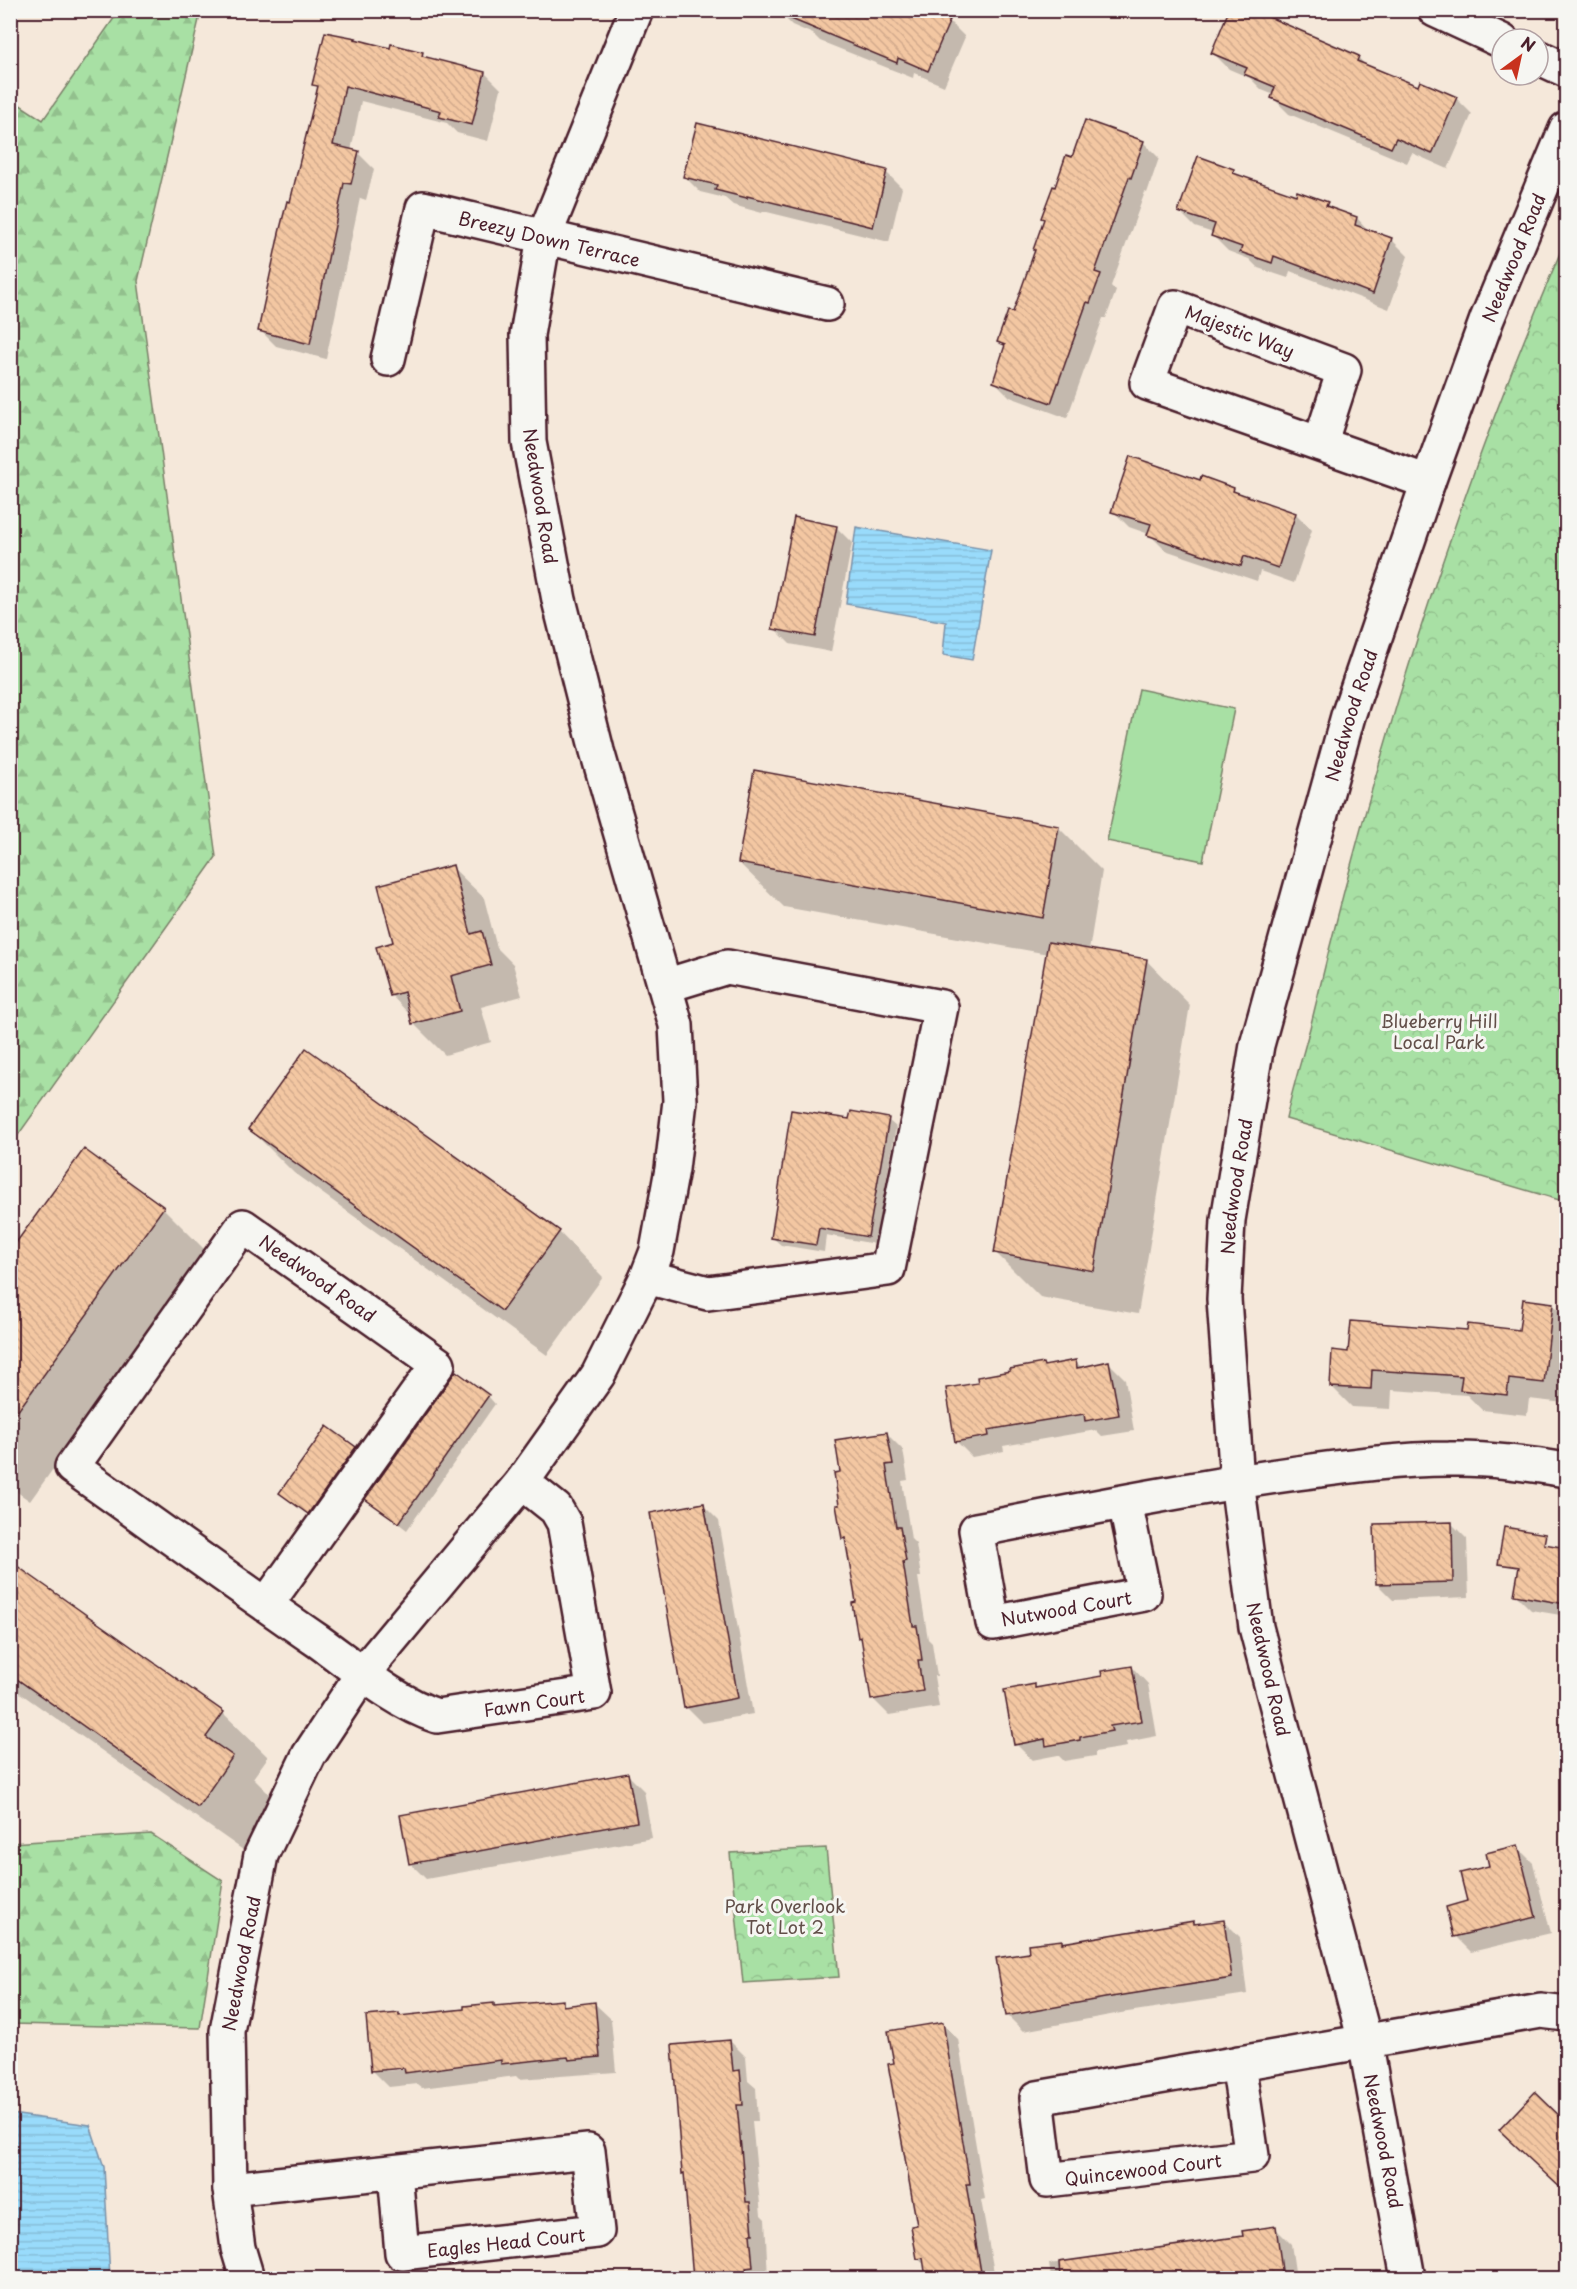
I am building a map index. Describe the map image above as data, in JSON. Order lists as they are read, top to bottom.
{
  "streets": {
    "street": [
      "Breezy Down Terrace",
      "Needwood Road",
      "Majestic Way",
      "Nutwood Court",
      "Fawn Court",
      "Quincewood Court",
      "Eagles Head Court"
    ]
  },
  "crossings": [
    ["Breezy Down Terrace", "Needwood Road"],
    ["Needwood Road", "Majestic Way"],
    ["Needwood Road", "Nutwood Court"],
    ["Needwood Road", "Fawn Court"],
    ["Needwood Road", "Quincewood Court"],
    ["Needwood Road", "Eagles Head Court"]
  ],
  "parks": ["Blueberry Hill Local Park", "Park Overlook Tot Lot 2"],
  "north": "top right"
}
